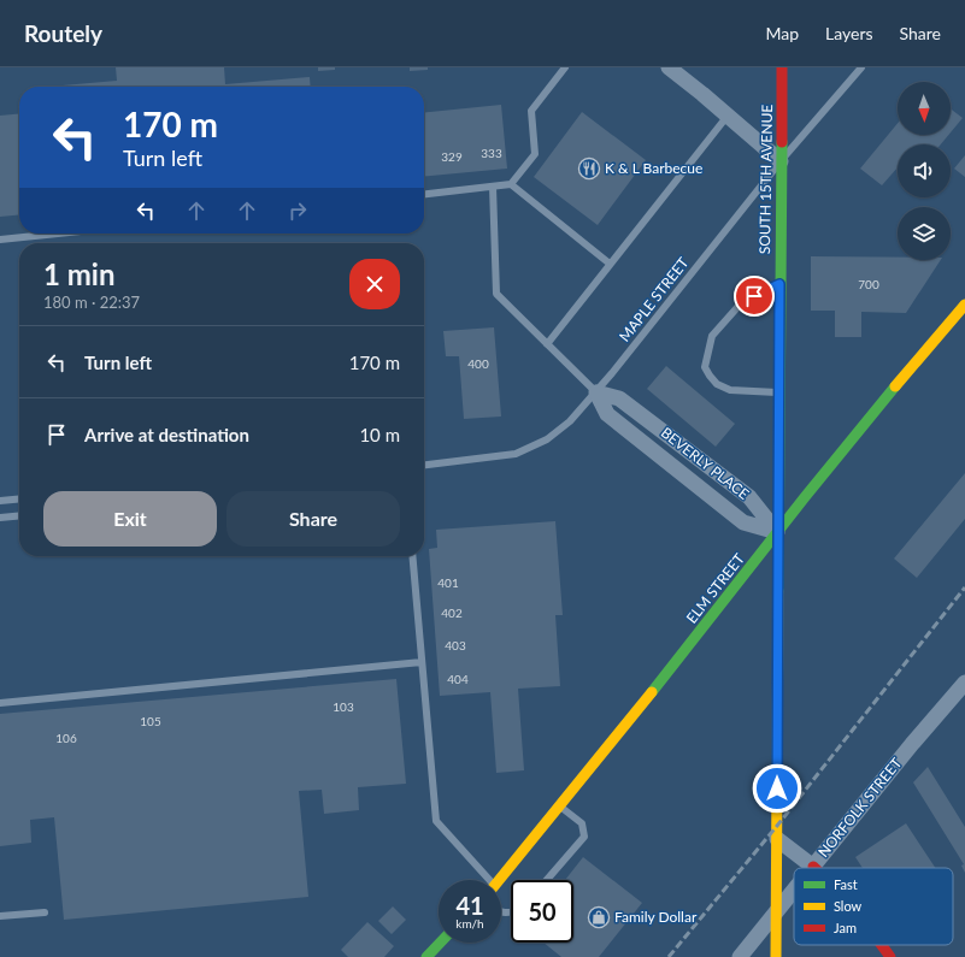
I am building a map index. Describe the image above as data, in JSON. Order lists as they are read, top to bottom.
{
  "streets": {
    "street": [
      "SOUTH 15TH AVENUE",
      "BEVERLY PLACE",
      "ELM STREET",
      "NORFOLK STREET"
    ],
    "lane": ["MAPLE STREET"]
  },
  "crossings": [
    ["SOUTH 15TH AVENUE", "MAPLE STREET"],
    ["SOUTH 15TH AVENUE", "BEVERLY PLACE"],
    ["SOUTH 15TH AVENUE", "ELM STREET"],
    ["SOUTH 15TH AVENUE", "NORFOLK STREET"],
    ["MAPLE STREET", "BEVERLY PLACE"],
    ["BEVERLY PLACE", "ELM STREET"]
  ],
  "places": {
    "restaurant": ["K & L Barbecue"],
    "shop": ["Family Dollar"]
  },
  "house_numbers": [
    "333",
    "329",
    "700",
    "400",
    "401",
    "402",
    "403",
    "404",
    "103",
    "105",
    "106"
  ],
  "legend": ["Fast", "Slow", "Jam"],
  "north": "bottom",
  "page": {
    "header": "Routely",
    "nav": ["Map", "Layers", "Share"],
    "turn": ["170 m", "Turn left"],
    "heading": ["1 min", "180 m · 22:37"],
    "list": [
      {
        "name": "Turn left",
        "value": "170 m"
      },
      {
        "name": "Arrive at destination",
        "value": "10 m"
      }
    ],
    "buttons": ["Exit", "Share"],
    "speed": "41 km/h",
    "limit": "50"
  }
}
